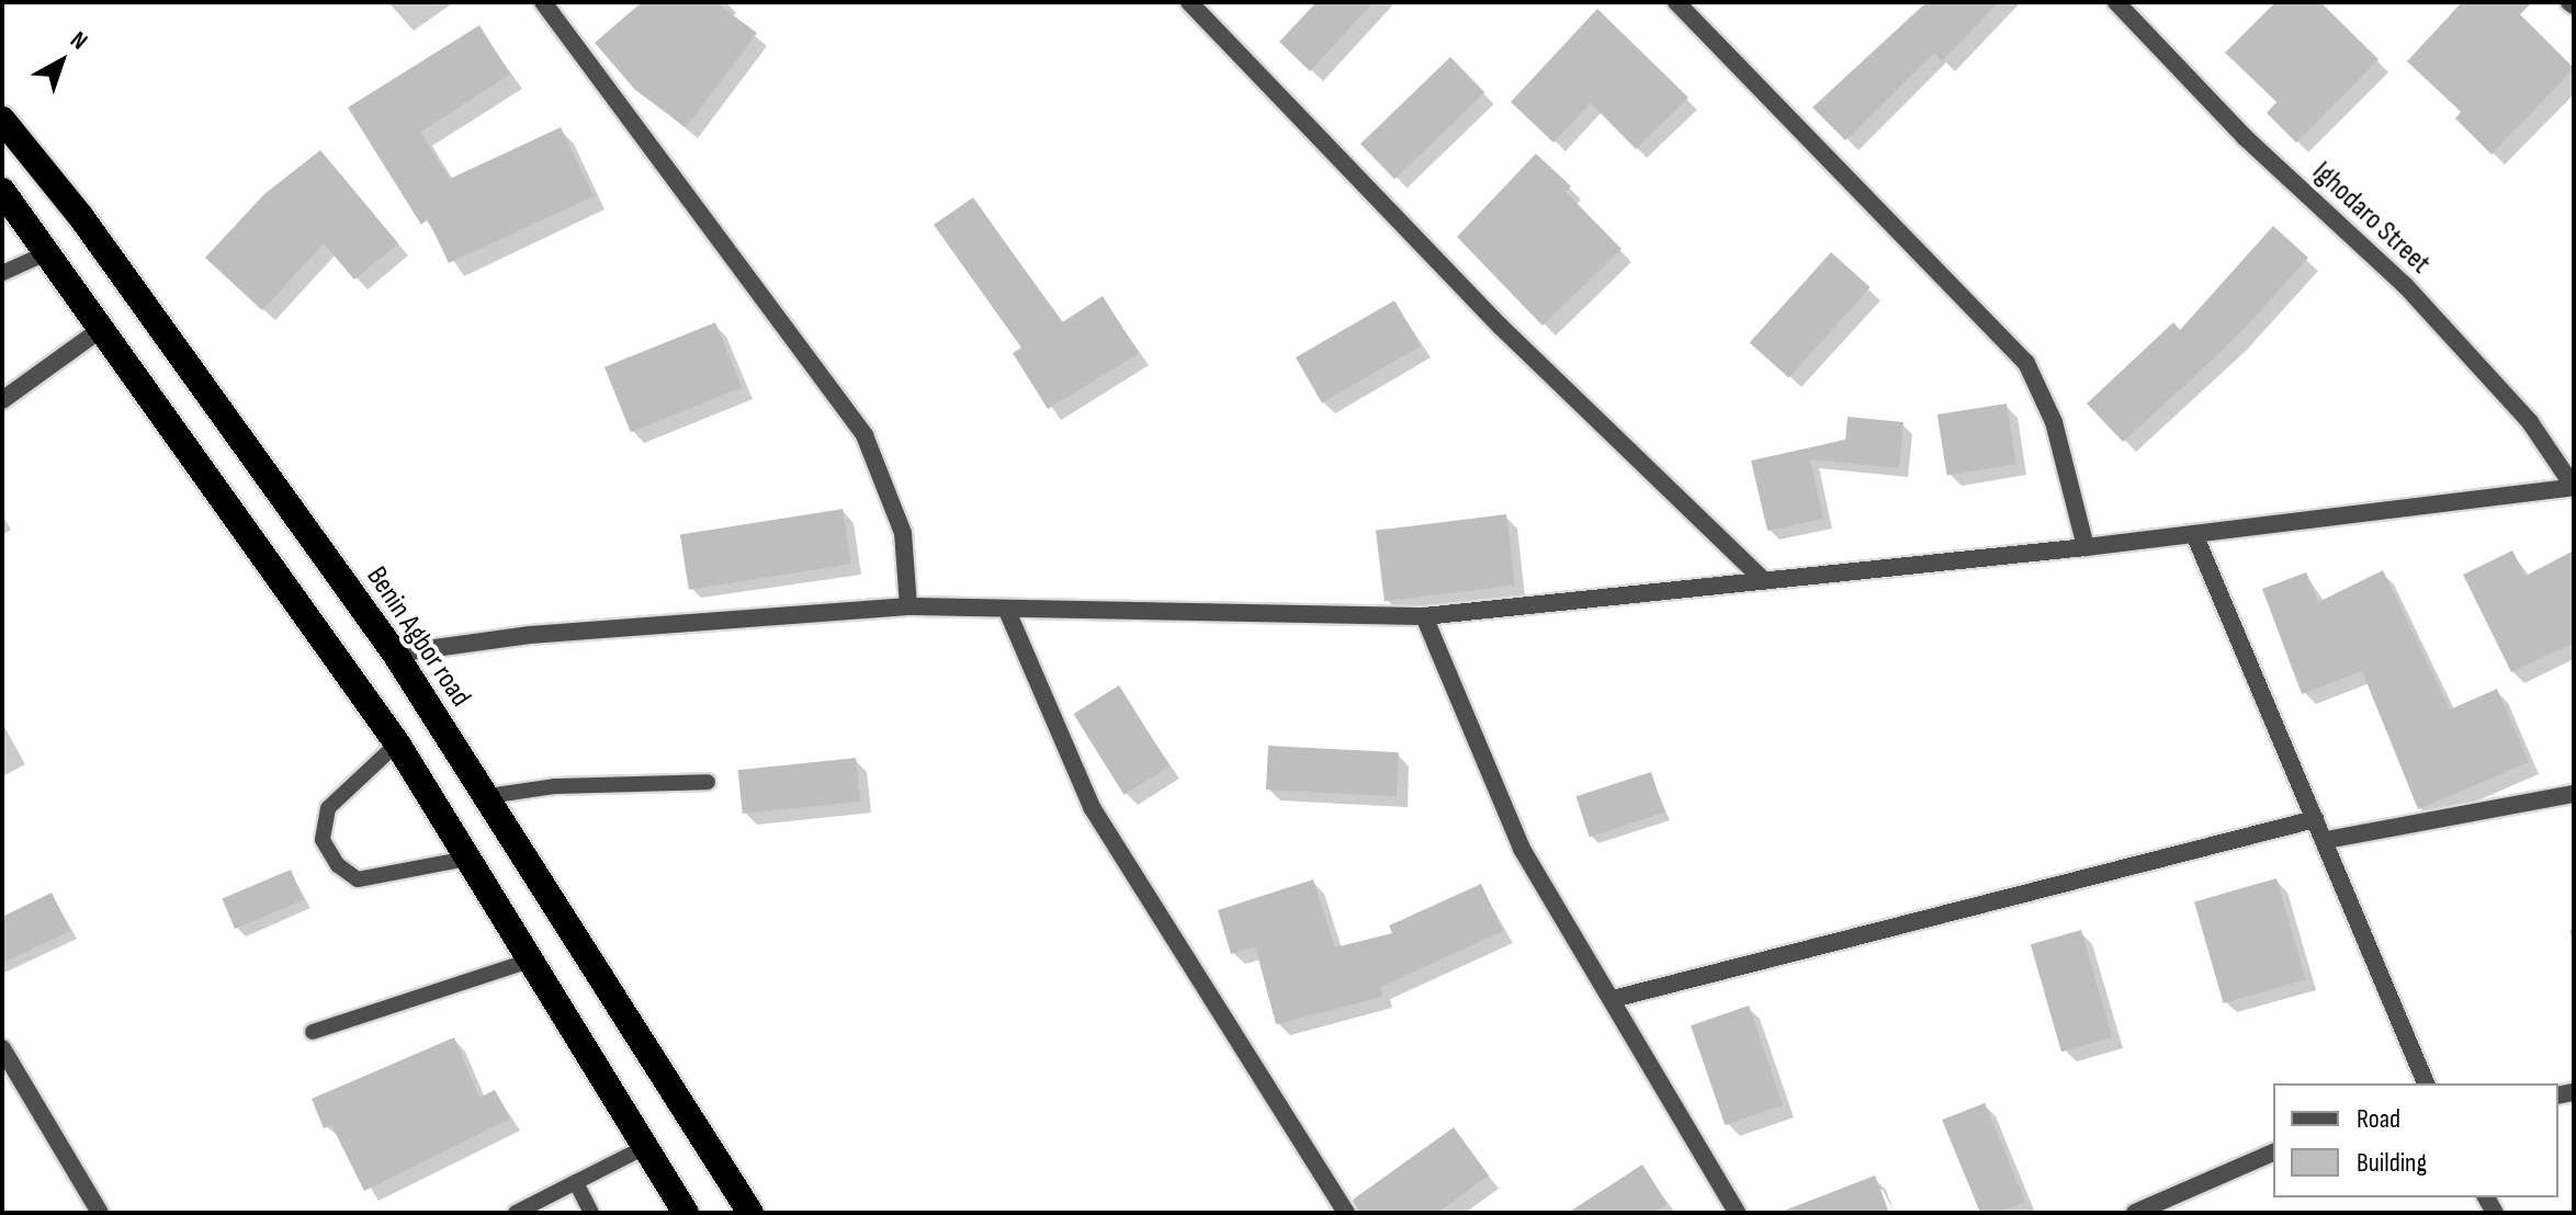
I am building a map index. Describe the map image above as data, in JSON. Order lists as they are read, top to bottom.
{
  "streets": {
    "highway": ["Benin Agbor road"],
    "street": ["Ighodaro Street"]
  },
  "legend": ["Road", "Building"],
  "north": "top right"
}
